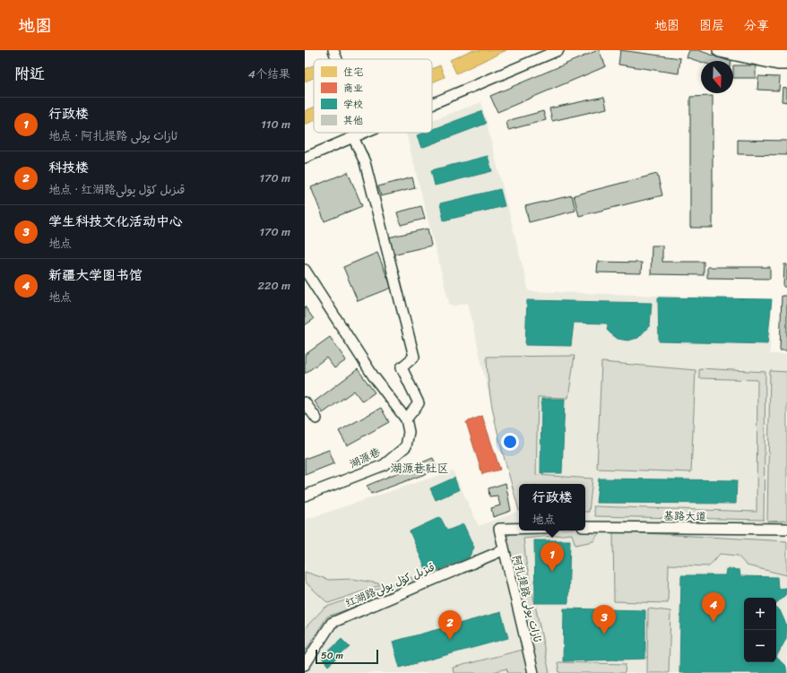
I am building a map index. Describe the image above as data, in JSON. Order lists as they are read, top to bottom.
{
  "streets": {
    "street": [
      "湖源巷",
      "基路大道",
      "红湖路قىزىل كۆل يولى",
      "阿扎提路 ئازات يولى"
    ]
  },
  "crossings": [
    ["红湖路قىزىل كۆل يولى", "阿扎提路 ئازات يولى"]
  ],
  "districts": ["湖源巷社区"],
  "legend": [
    "住宅",
    "商业",
    "学校",
    "其他"
  ],
  "scale_bar": "50 m",
  "north": "bottom",
  "page": {
    "header": "地图",
    "nav": ["地图", "图层", "分享"],
    "heading": ["附近", "4个结果"],
    "list": [
      {
        "mark": "1",
        "name": "行政楼",
        "note": "地点 · 阿扎提路 ئازات يولى",
        "value": "110 m"
      },
      {
        "mark": "2",
        "name": "科技楼",
        "note": "地点 · 红湖路قىزىل كۆل يولى",
        "value": "170 m"
      },
      {
        "mark": "3",
        "name": "学生科技文化活动中心",
        "note": "地点",
        "value": "170 m"
      },
      {
        "mark": "4",
        "name": "新疆大学图书馆",
        "note": "地点",
        "value": "220 m"
      }
    ],
    "popup": ["行政楼", "地点"],
    "pins": [
      "1",
      "4",
      "3",
      "2"
    ],
    "map_buttons": ["+", "−"],
    "scale": "50 m"
  }
}
